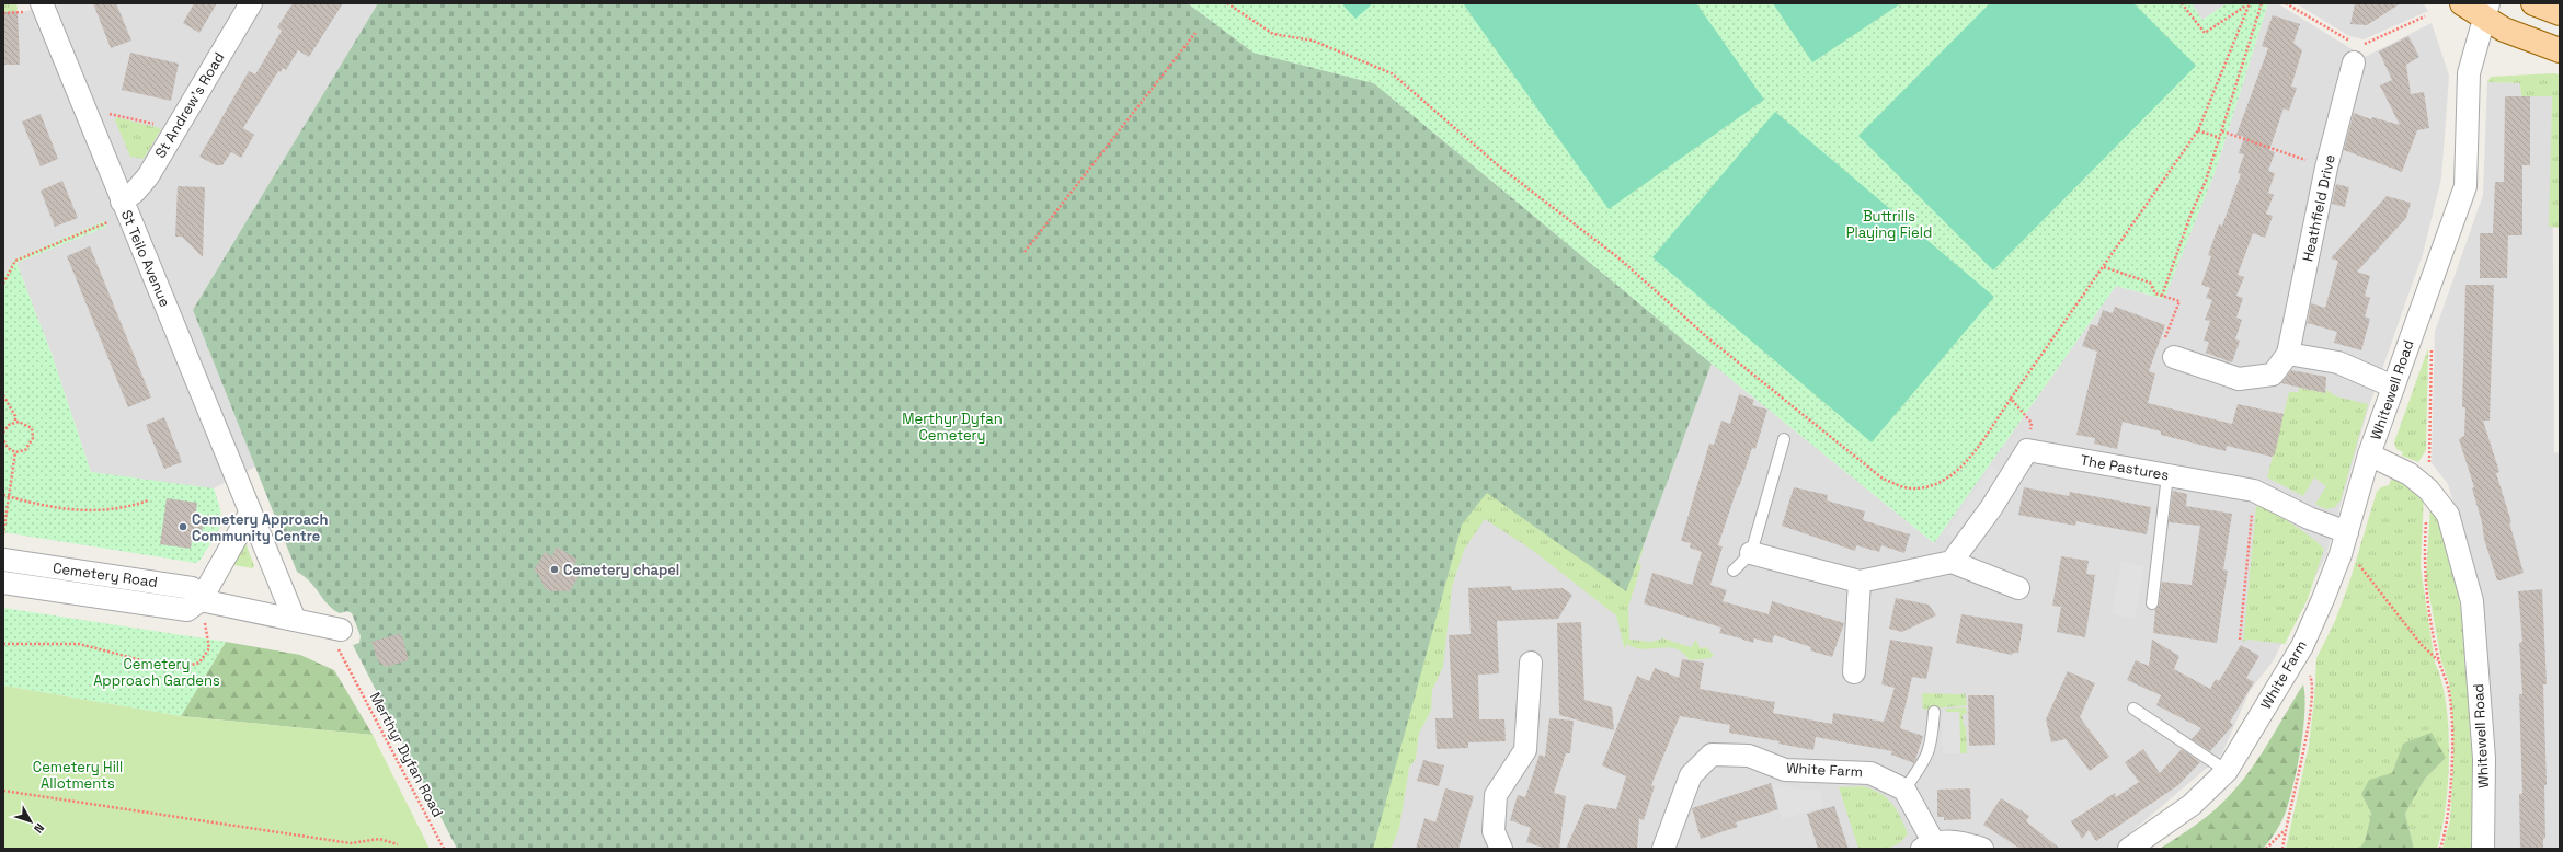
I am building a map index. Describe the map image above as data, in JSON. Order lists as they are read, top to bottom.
{
  "streets": {
    "street": [
      "St Andrew's Road",
      "Heathfield Drive",
      "St Teilo Avenue",
      "Whitewell Road",
      "The Pastures",
      "Cemetery Road",
      "White Farm"
    ],
    "path": ["Merthyr Dyfan Road"]
  },
  "crossings": [
    ["St Andrew's Road", "St Teilo Avenue"],
    ["St Teilo Avenue", "Cemetery Road"],
    ["Whitewell Road", "White Farm"],
    ["The Pastures", "White Farm"]
  ],
  "parks": [
    "Buttrills Playing Field",
    "Merthyr Dyfan Cemetery",
    "Cemetery Approach Gardens",
    "Cemetery Hill Allotments"
  ],
  "places": ["Cemetery Approach Community Centre", "Cemetery chapel"],
  "north": "bottom right"
}
